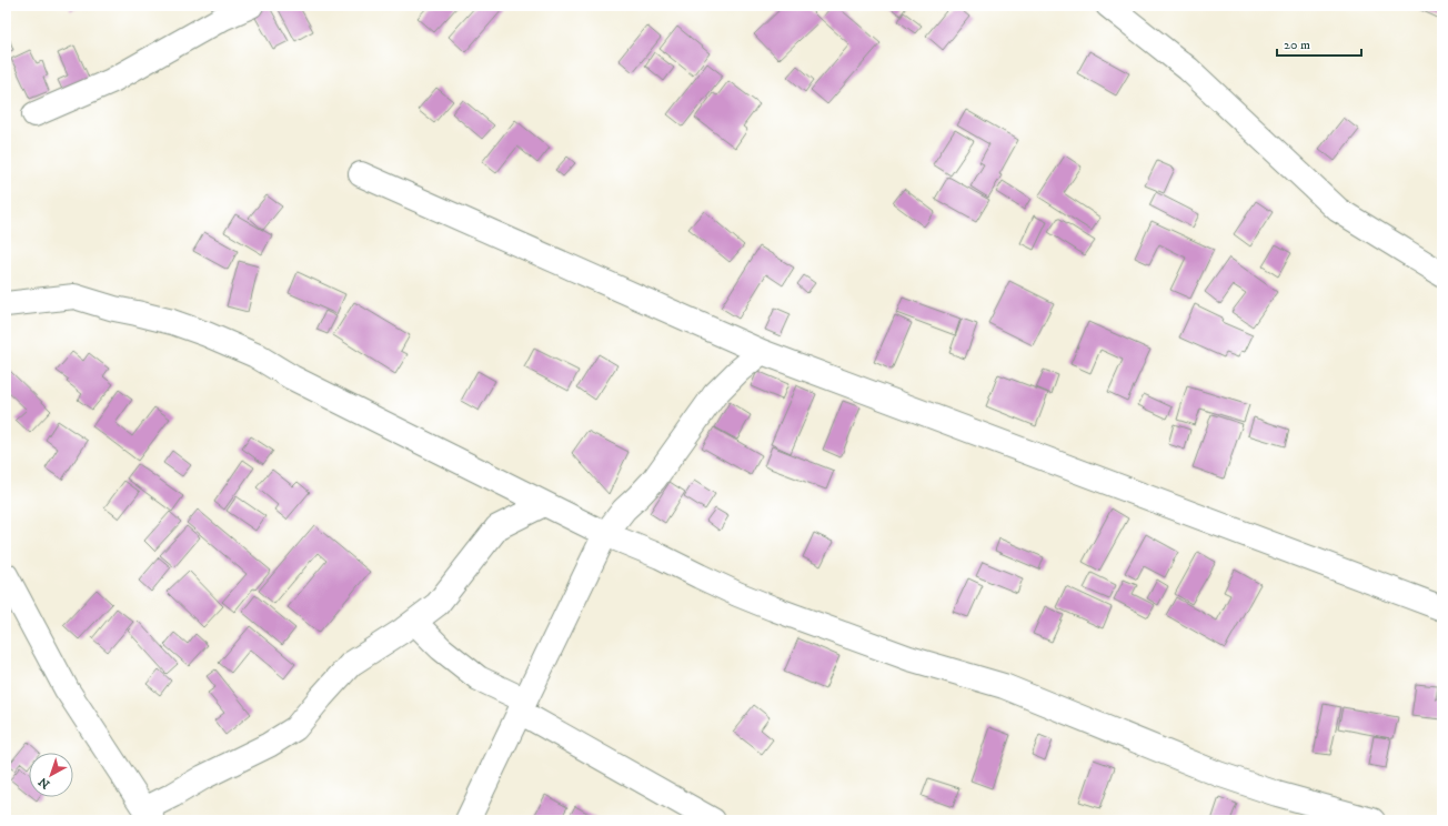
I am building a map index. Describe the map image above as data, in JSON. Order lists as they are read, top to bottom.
{
  "scale_bar": "20 m",
  "north": "bottom left"
}
